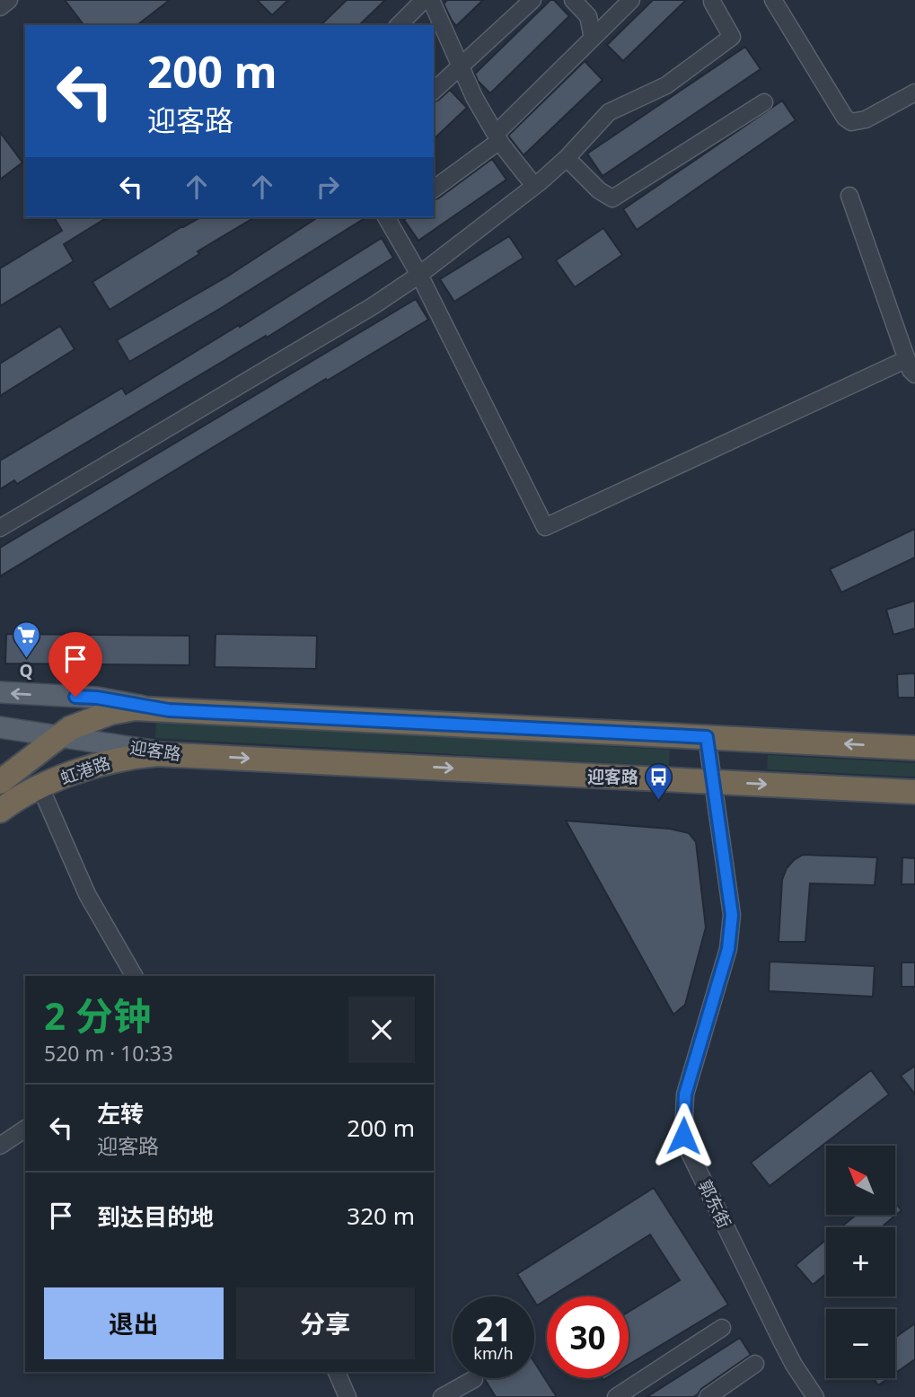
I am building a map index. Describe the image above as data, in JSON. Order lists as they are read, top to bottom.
{
  "streets": {
    "highway": ["迎客路", "虹港路"],
    "street": ["郭东街"]
  },
  "crossings": [
    ["迎客路", "虹港路"],
    ["迎客路", "郭东街"]
  ],
  "one_way": ["迎客路"],
  "places": {
    "supermarket": ["Q"],
    "bus stop": ["迎客路"]
  },
  "north": "top left",
  "page": {
    "turn": ["200 m", "迎客路"],
    "heading": ["2 分钟", "520 m · 10:33"],
    "list": [
      {
        "name": "左转",
        "note": "迎客路",
        "value": "200 m"
      },
      {
        "name": "到达目的地",
        "value": "320 m"
      }
    ],
    "map_buttons": ["+", "−"],
    "buttons": ["退出", "分享"],
    "speed": "21 km/h",
    "limit": "30"
  }
}
